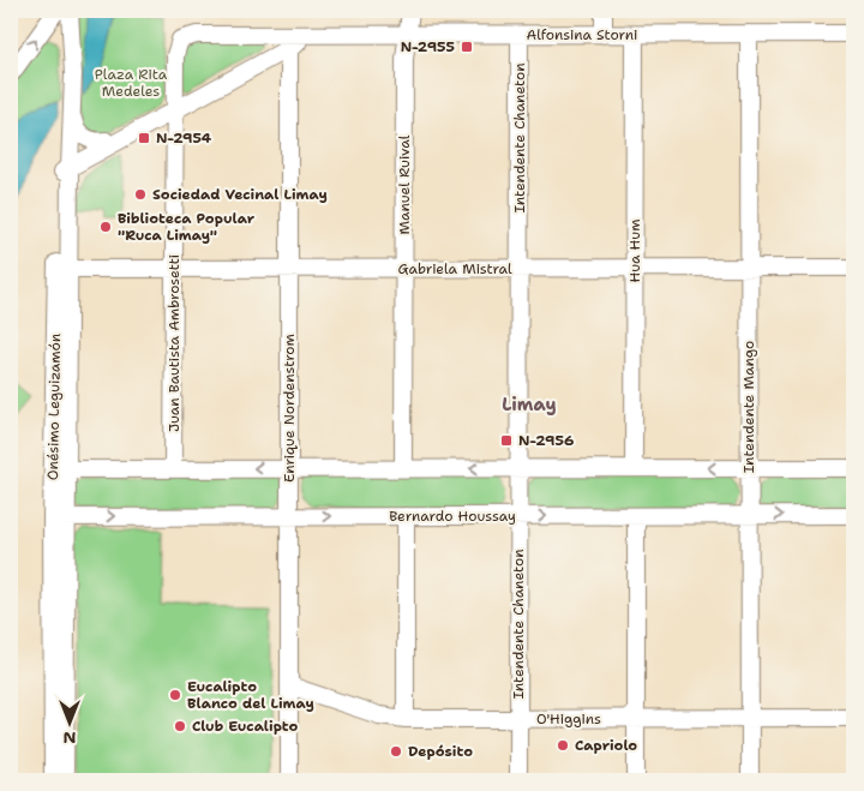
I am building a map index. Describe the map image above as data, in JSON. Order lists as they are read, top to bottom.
{
  "streets": {
    "street": [
      "Alfonsina Storni",
      "Intendente Chaneton",
      "Manuel Ruival",
      "Hua Hum",
      "Gabriela Mistral",
      "Juan Bautista Ambrosetti",
      "Onésimo Leguizamón",
      "Intendente Mango",
      "Enrique Nordenstrom",
      "Bernardo Houssay",
      "O'Higgins"
    ]
  },
  "crossings": [
    ["Alfonsina Storni", "Intendente Chaneton"],
    ["Alfonsina Storni", "Manuel Ruival"],
    ["Alfonsina Storni", "Hua Hum"],
    ["Alfonsina Storni", "Juan Bautista Ambrosetti"],
    ["Alfonsina Storni", "Onésimo Leguizamón"],
    ["Alfonsina Storni", "Intendente Mango"],
    ["Alfonsina Storni", "Enrique Nordenstrom"],
    ["Intendente Chaneton", "Gabriela Mistral"],
    ["Intendente Chaneton", "Bernardo Houssay"],
    ["Intendente Chaneton", "O'Higgins"],
    ["Manuel Ruival", "Gabriela Mistral"],
    ["Hua Hum", "Gabriela Mistral"],
    ["Gabriela Mistral", "Juan Bautista Ambrosetti"],
    ["Gabriela Mistral", "Onésimo Leguizamón"],
    ["Gabriela Mistral", "Intendente Mango"],
    ["Gabriela Mistral", "Enrique Nordenstrom"],
    ["Onésimo Leguizamón", "Bernardo Houssay"],
    ["Intendente Mango", "Bernardo Houssay"],
    ["Intendente Mango", "O'Higgins"],
    ["Enrique Nordenstrom", "Bernardo Houssay"],
    ["Enrique Nordenstrom", "O'Higgins"]
  ],
  "districts": ["Limay"],
  "parks": ["Plaza Rita Medeles"],
  "places": {
    "transit": ["N-2955", "N-2954", "N-2956"],
    "other": [
      "Sociedad Vecinal Limay",
      "Biblioteca Popular \"Ruca Limay\"",
      "Eucalipto Blanco del Limay",
      "Club Eucalipto",
      "Capriolo",
      "Depósito"
    ]
  },
  "north": "bottom"
}
